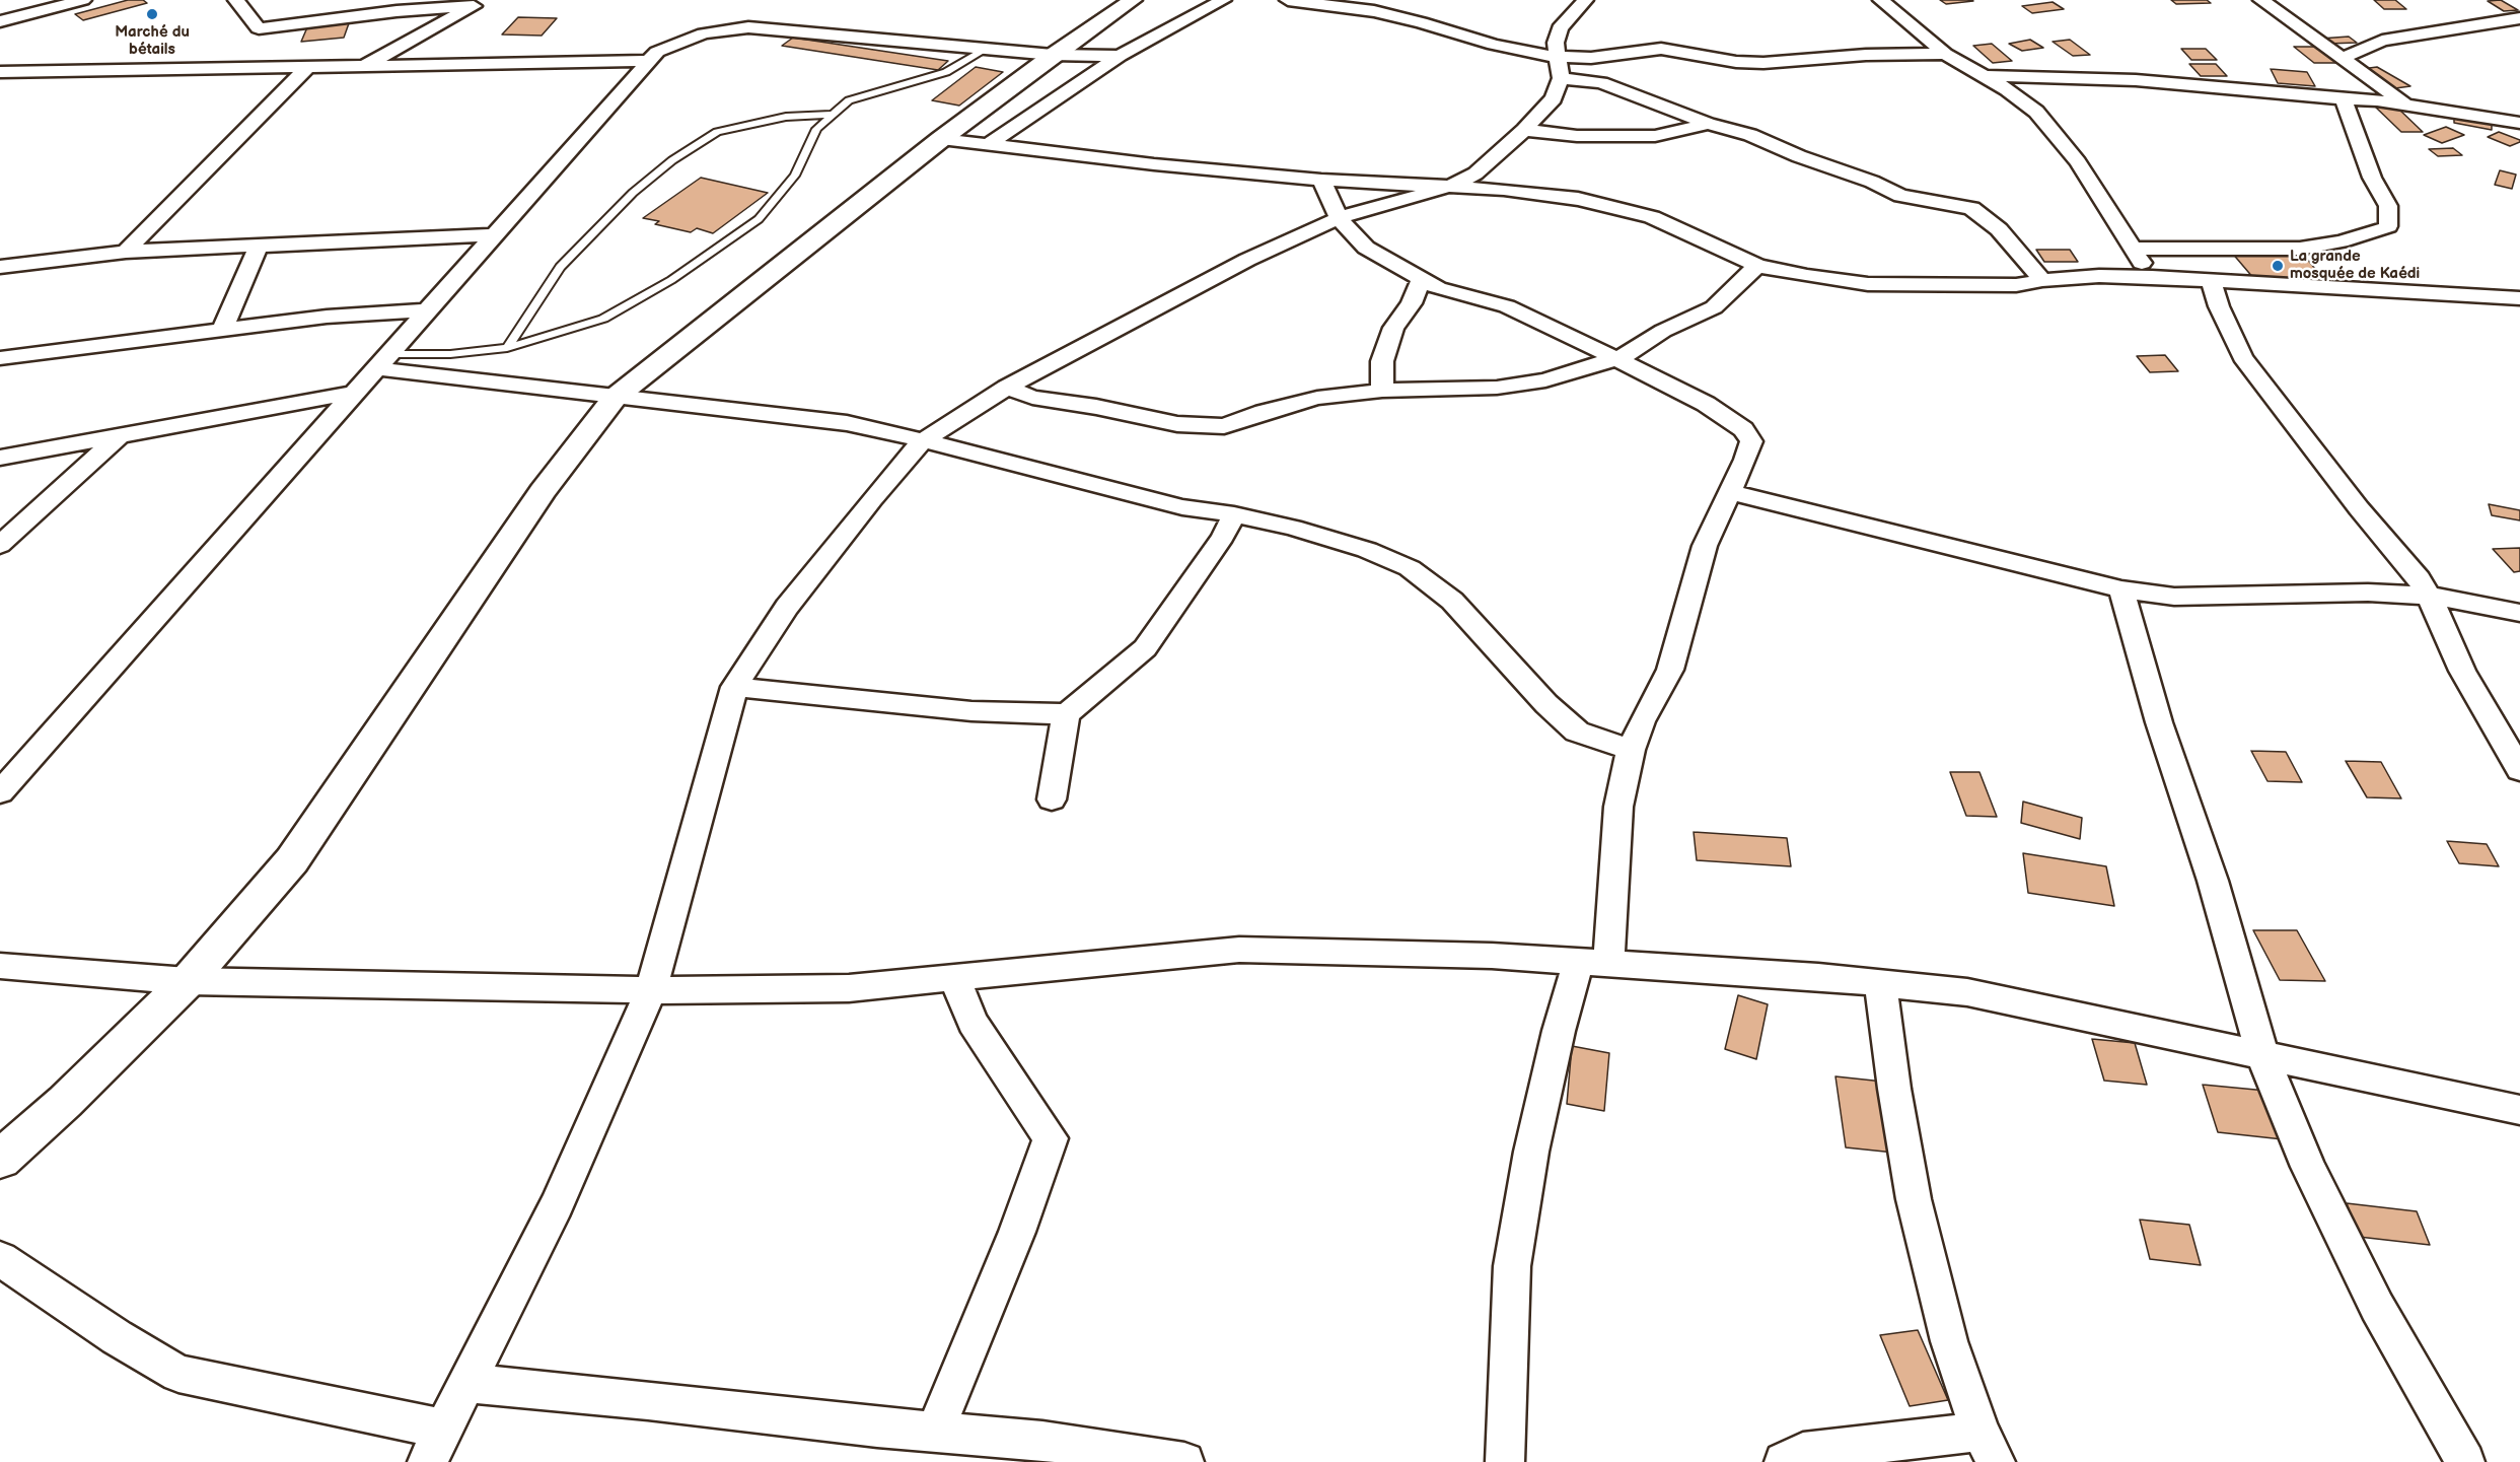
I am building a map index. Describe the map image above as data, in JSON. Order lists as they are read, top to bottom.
{
  "places": ["Marché du bétails", "La grande mosquée de Kaédi"]
}
